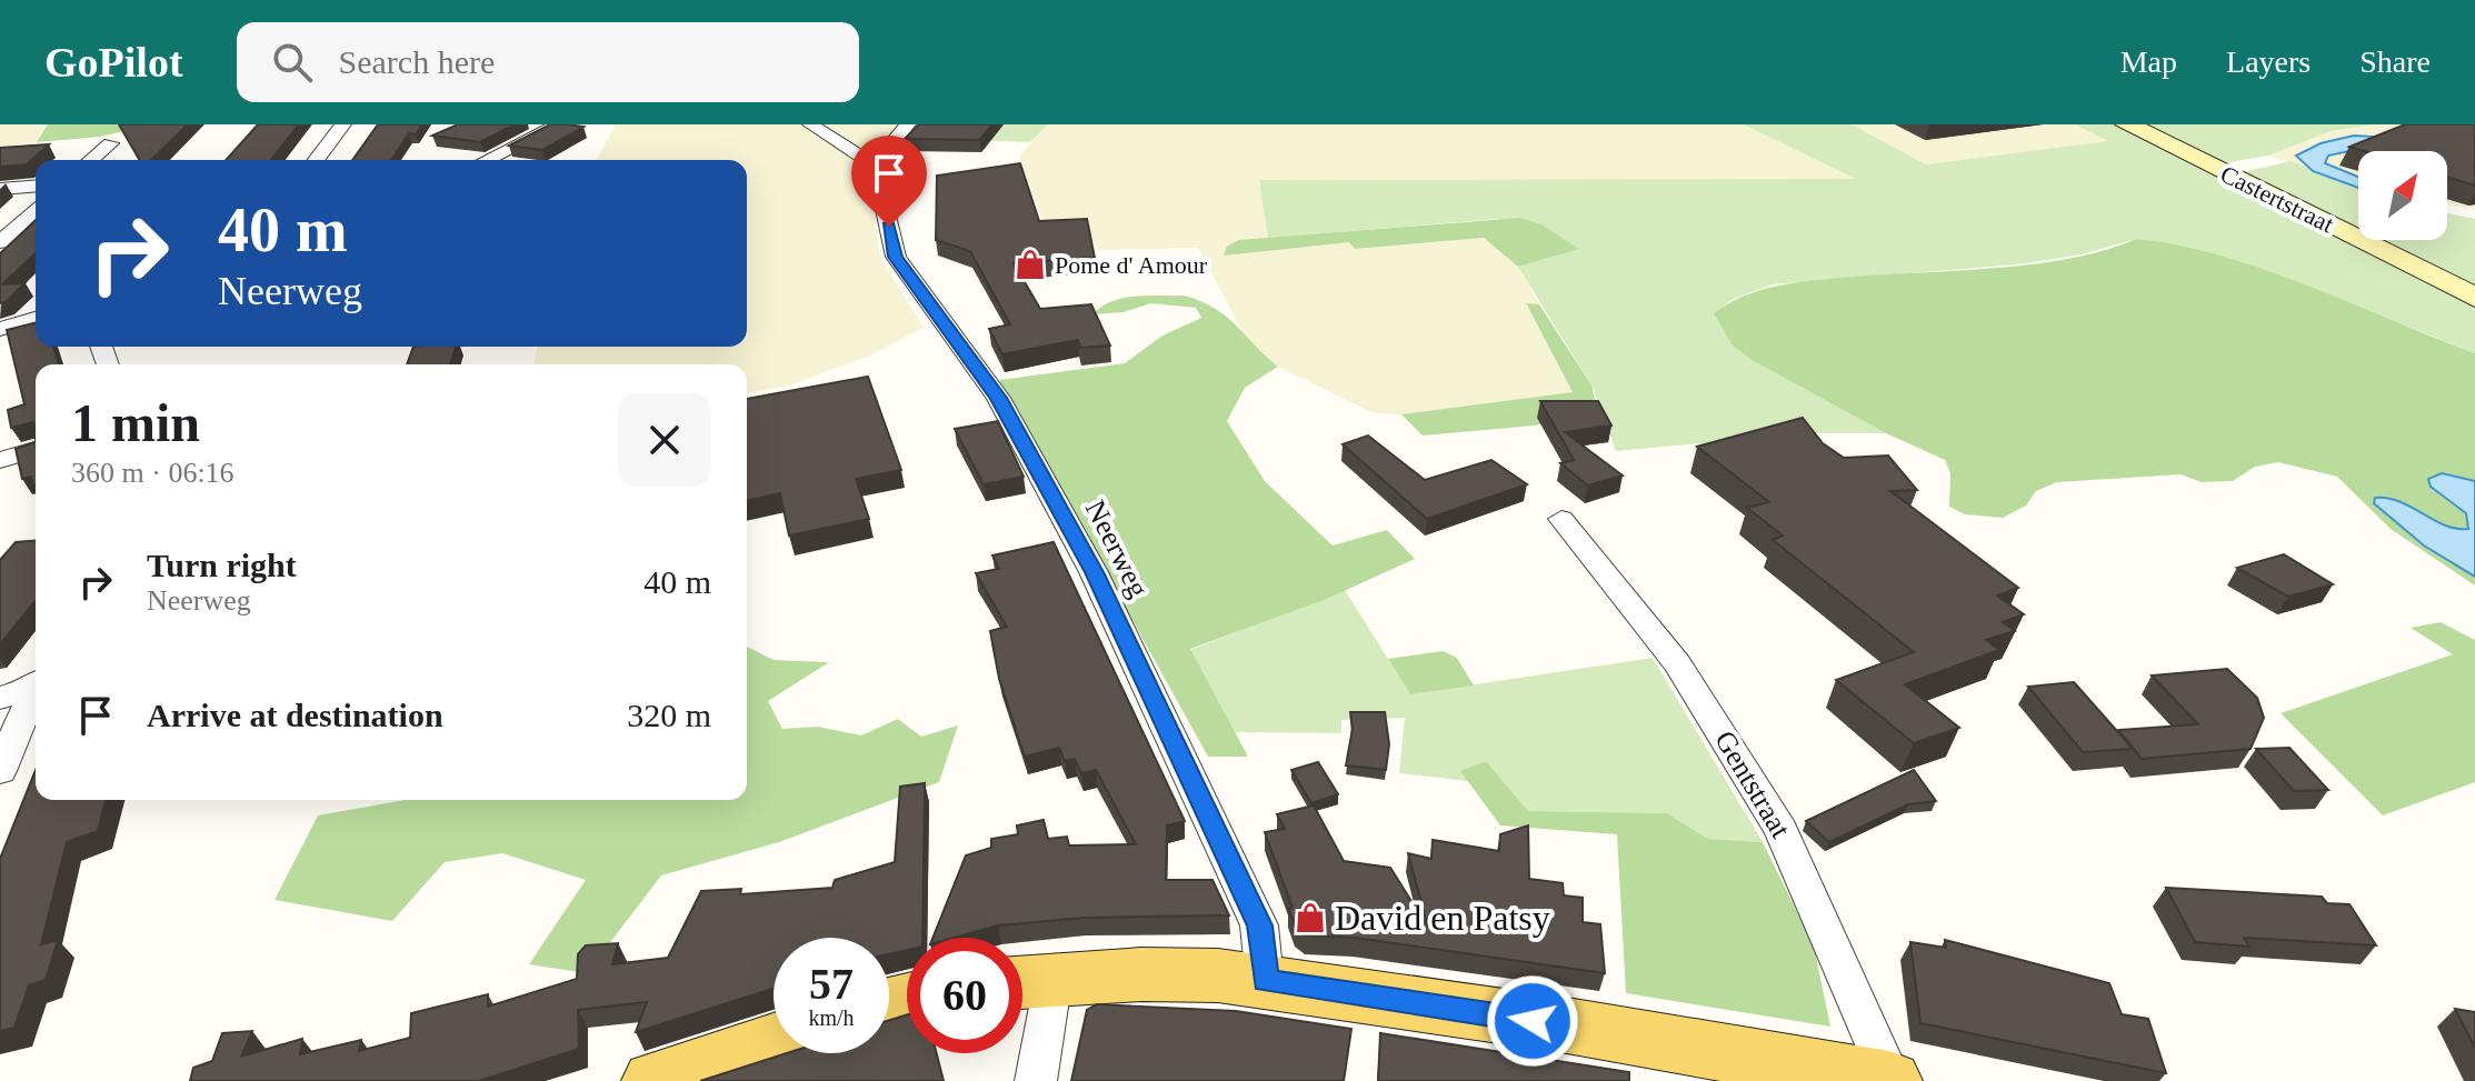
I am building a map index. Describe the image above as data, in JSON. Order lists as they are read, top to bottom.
{
  "streets": {
    "main road": ["Castertstraat"],
    "street": ["Neerweg", "Gentstraat"]
  },
  "places": {
    "shop": ["Pome d' Amour", "David en Patsy"]
  },
  "north": "top right",
  "page": {
    "header": "GoPilot",
    "search": "Search here",
    "nav": ["Map", "Layers", "Share"],
    "turn": ["40 m", "Neerweg"],
    "heading": ["1 min", "360 m · 06:16"],
    "list": [
      {
        "name": "Turn right",
        "note": "Neerweg",
        "value": "40 m"
      },
      {
        "name": "Arrive at destination",
        "value": "320 m"
      }
    ],
    "speed": "57 km/h",
    "limit": "60"
  }
}
